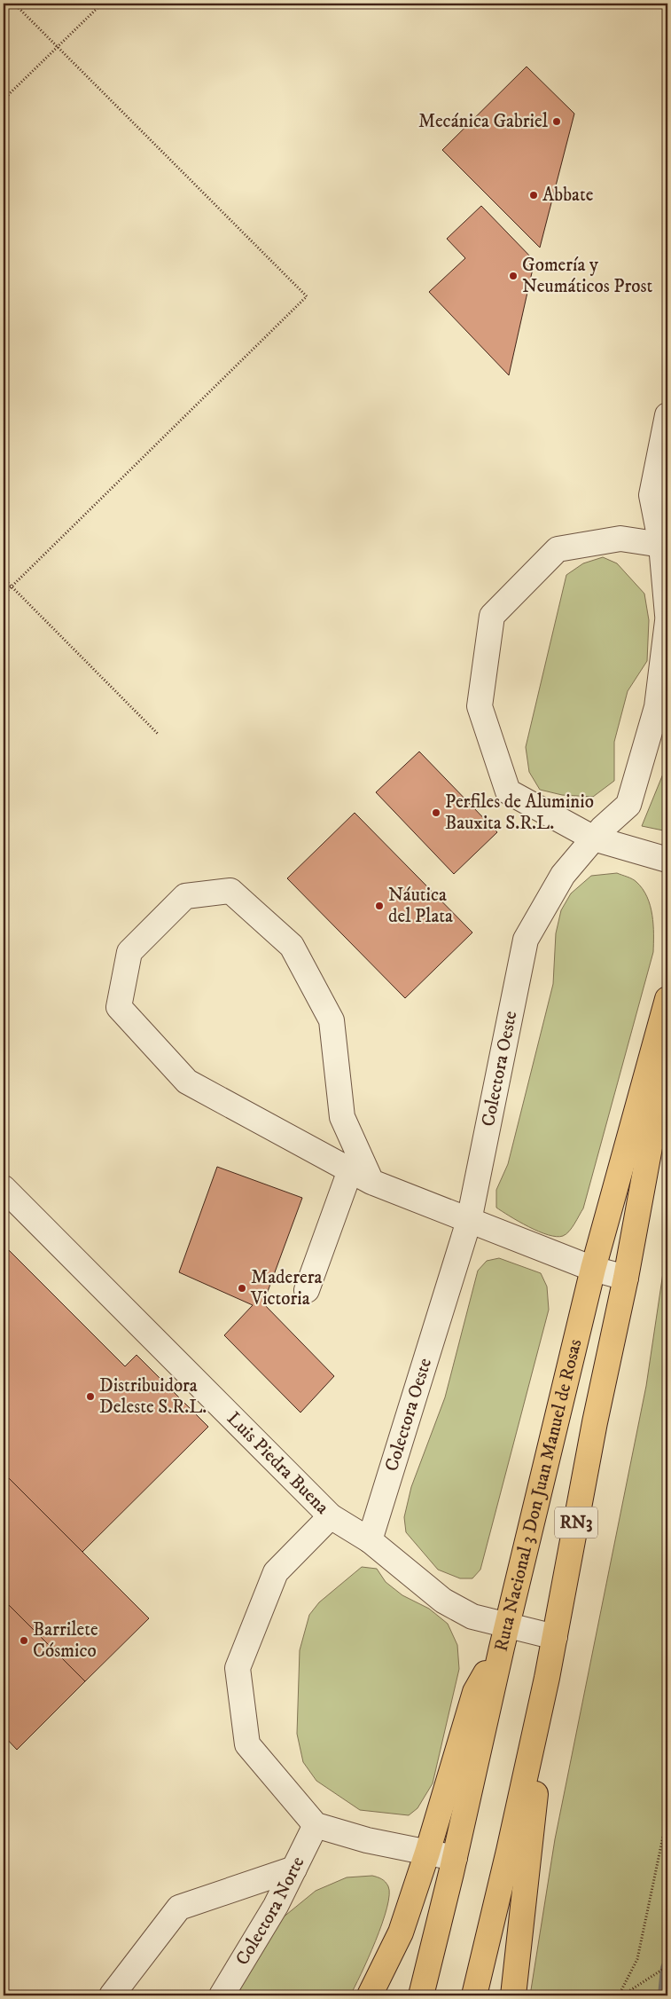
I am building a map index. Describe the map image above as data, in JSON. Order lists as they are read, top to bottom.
{
  "streets": {
    "highway": ["Ruta Nacional 3 Don Juan Manuel de Rosas", "RN3"],
    "street": ["Colectora Oeste", "Luis Piedra Buena", "Colectora Norte"]
  },
  "crossings": [
    ["Colectora Oeste", "Luis Piedra Buena"],
    ["Luis Piedra Buena", "Ruta Nacional 3 Don Juan Manuel de Rosas"]
  ],
  "places": [
    "Mecánica Gabriel",
    "Abbate",
    "Gomería y Neumáticos Prost",
    "Perfiles de Aluminio Bauxita S.R.L.",
    "Náutica del Plata",
    "Maderera Victoria",
    "Distribuidora Deleste S.R.L.",
    "Barrilete Cósmico"
  ]
}
